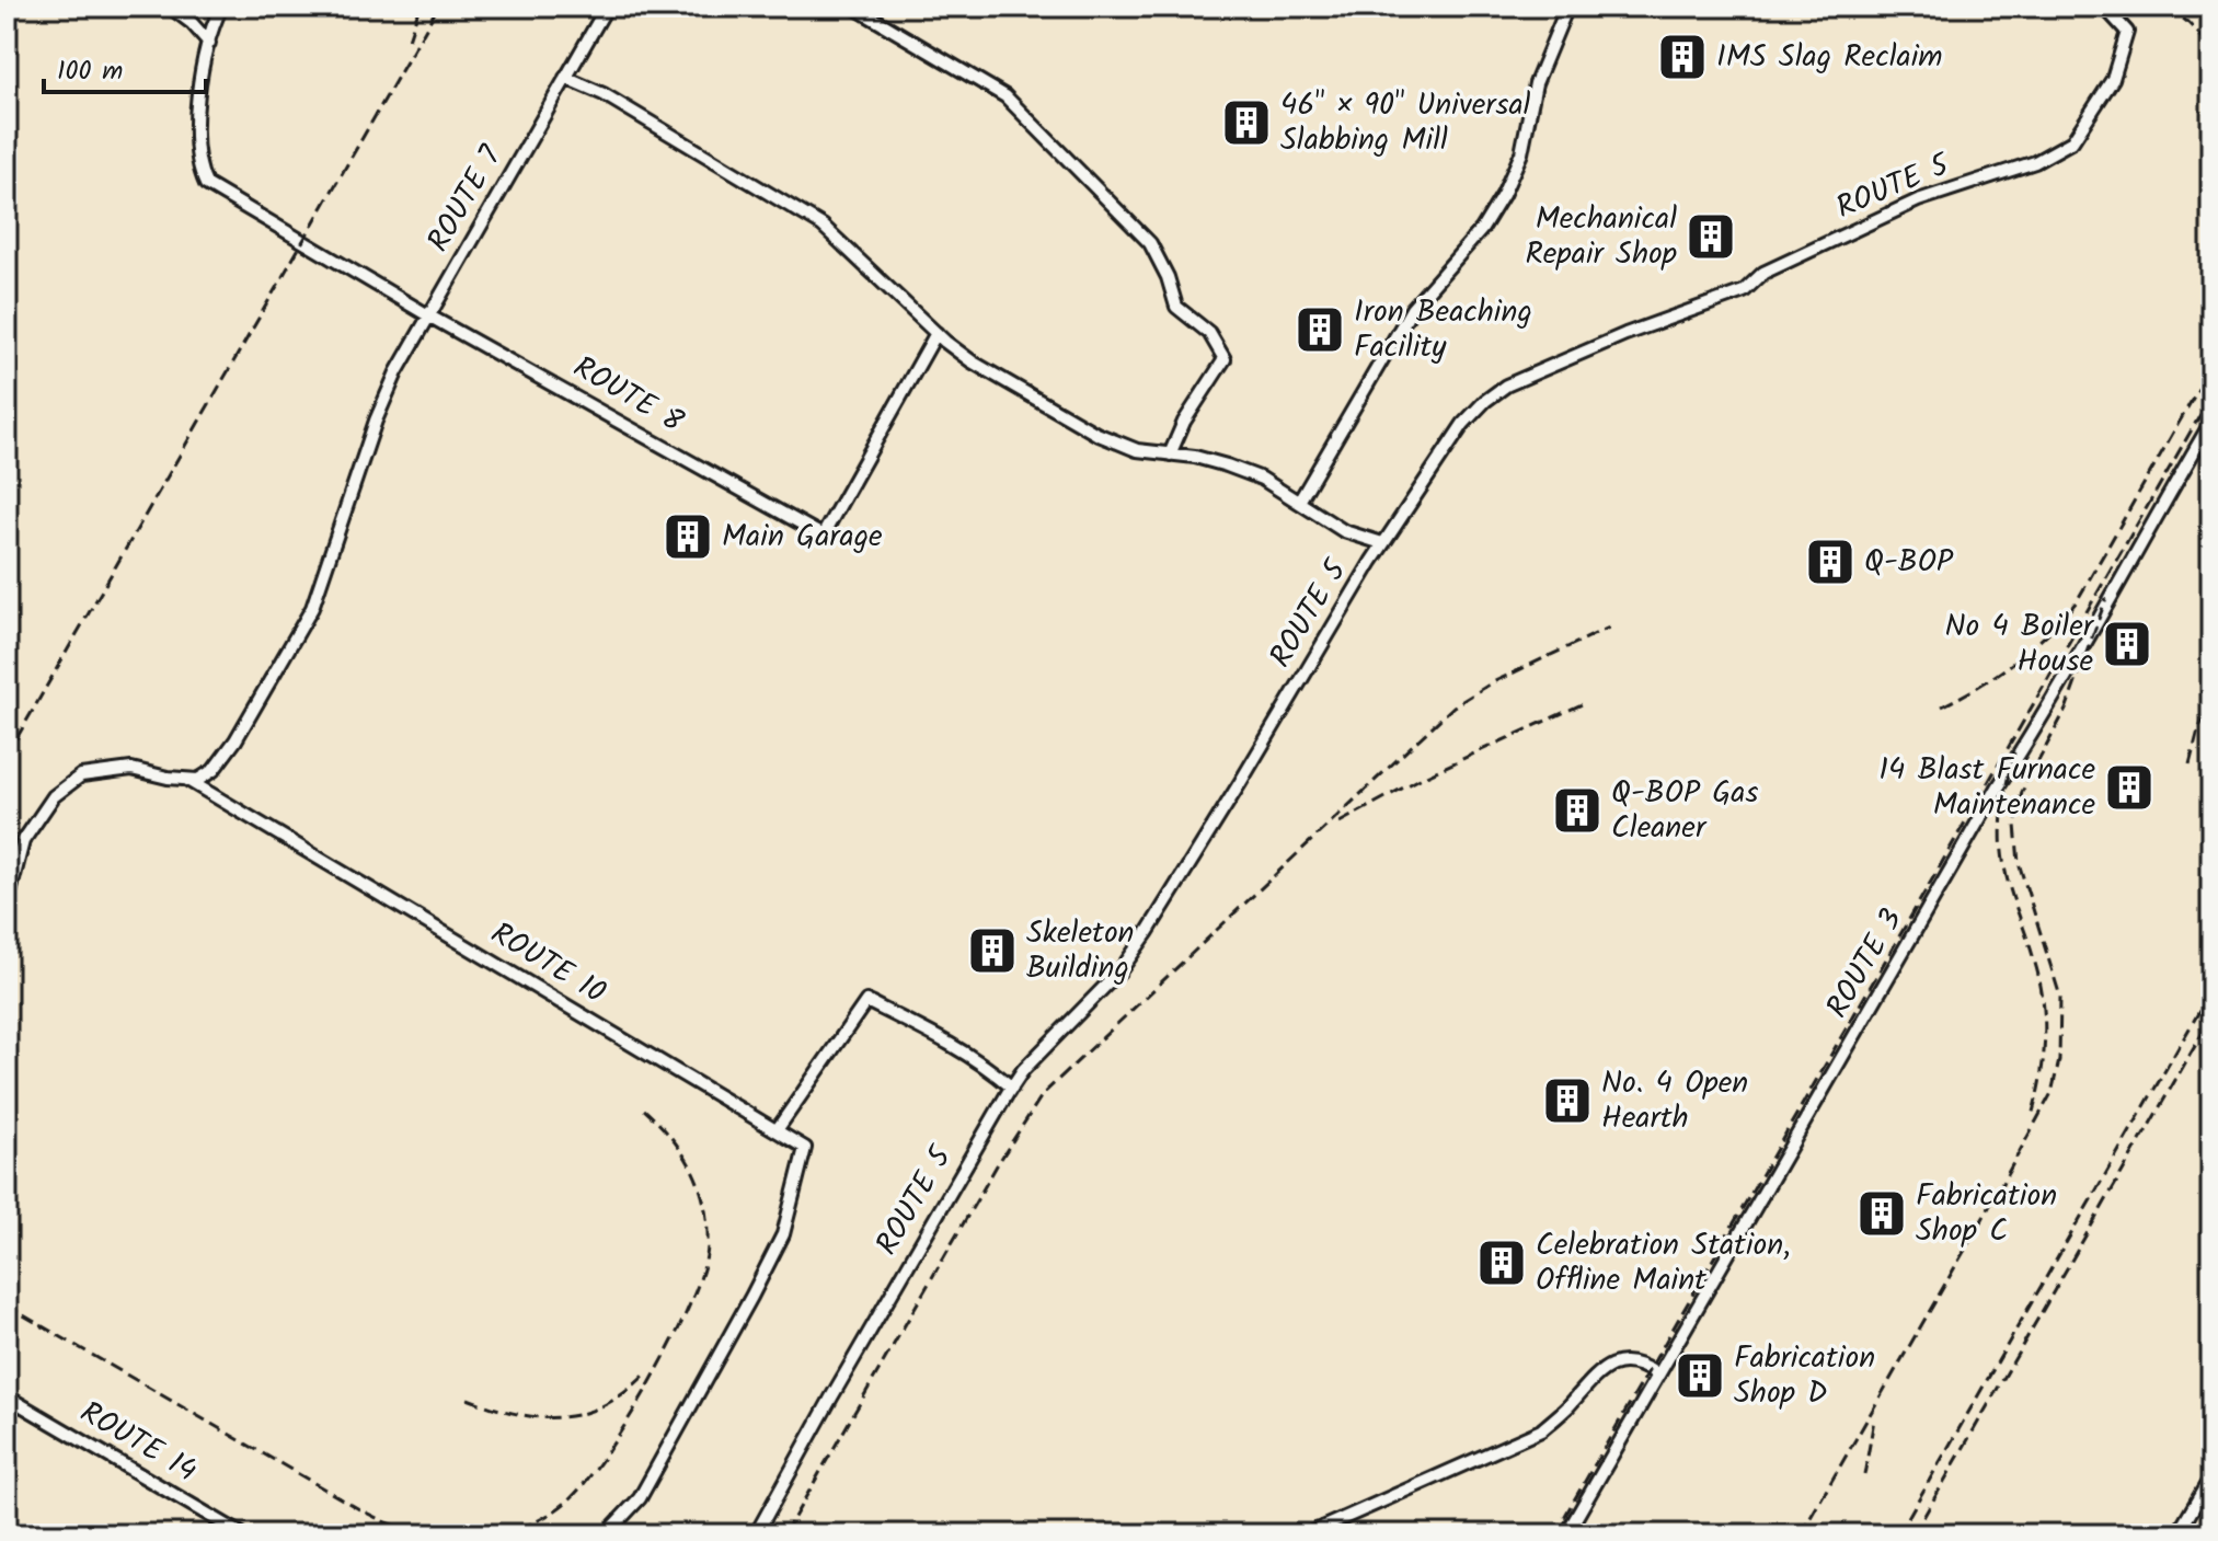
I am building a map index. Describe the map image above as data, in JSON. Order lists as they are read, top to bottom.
{
  "streets": {
    "street": [
      "ROUTE 5",
      "ROUTE 7",
      "ROUTE 8",
      "ROUTE 10",
      "ROUTE 3",
      "ROUTE 14"
    ]
  },
  "crossings": [
    ["ROUTE 7", "ROUTE 8"],
    ["ROUTE 7", "ROUTE 10"]
  ],
  "places": {
    "building": [
      "IMS Slag Reclaim",
      "46\" × 90\" Universal Slabbing Mill",
      "Mechanical Repair Shop",
      "Iron Beaching Facility",
      "Main Garage",
      "Q-BOP",
      "No 4 Boiler House",
      "14 Blast Furnace Maintenance",
      "Q-BOP Gas Cleaner",
      "Skeleton Building",
      "No. 4 Open Hearth",
      "Fabrication Shop C",
      "Celebration Station, Offline Maint",
      "Fabrication Shop D"
    ]
  },
  "scale_bar": "100 m"
}
